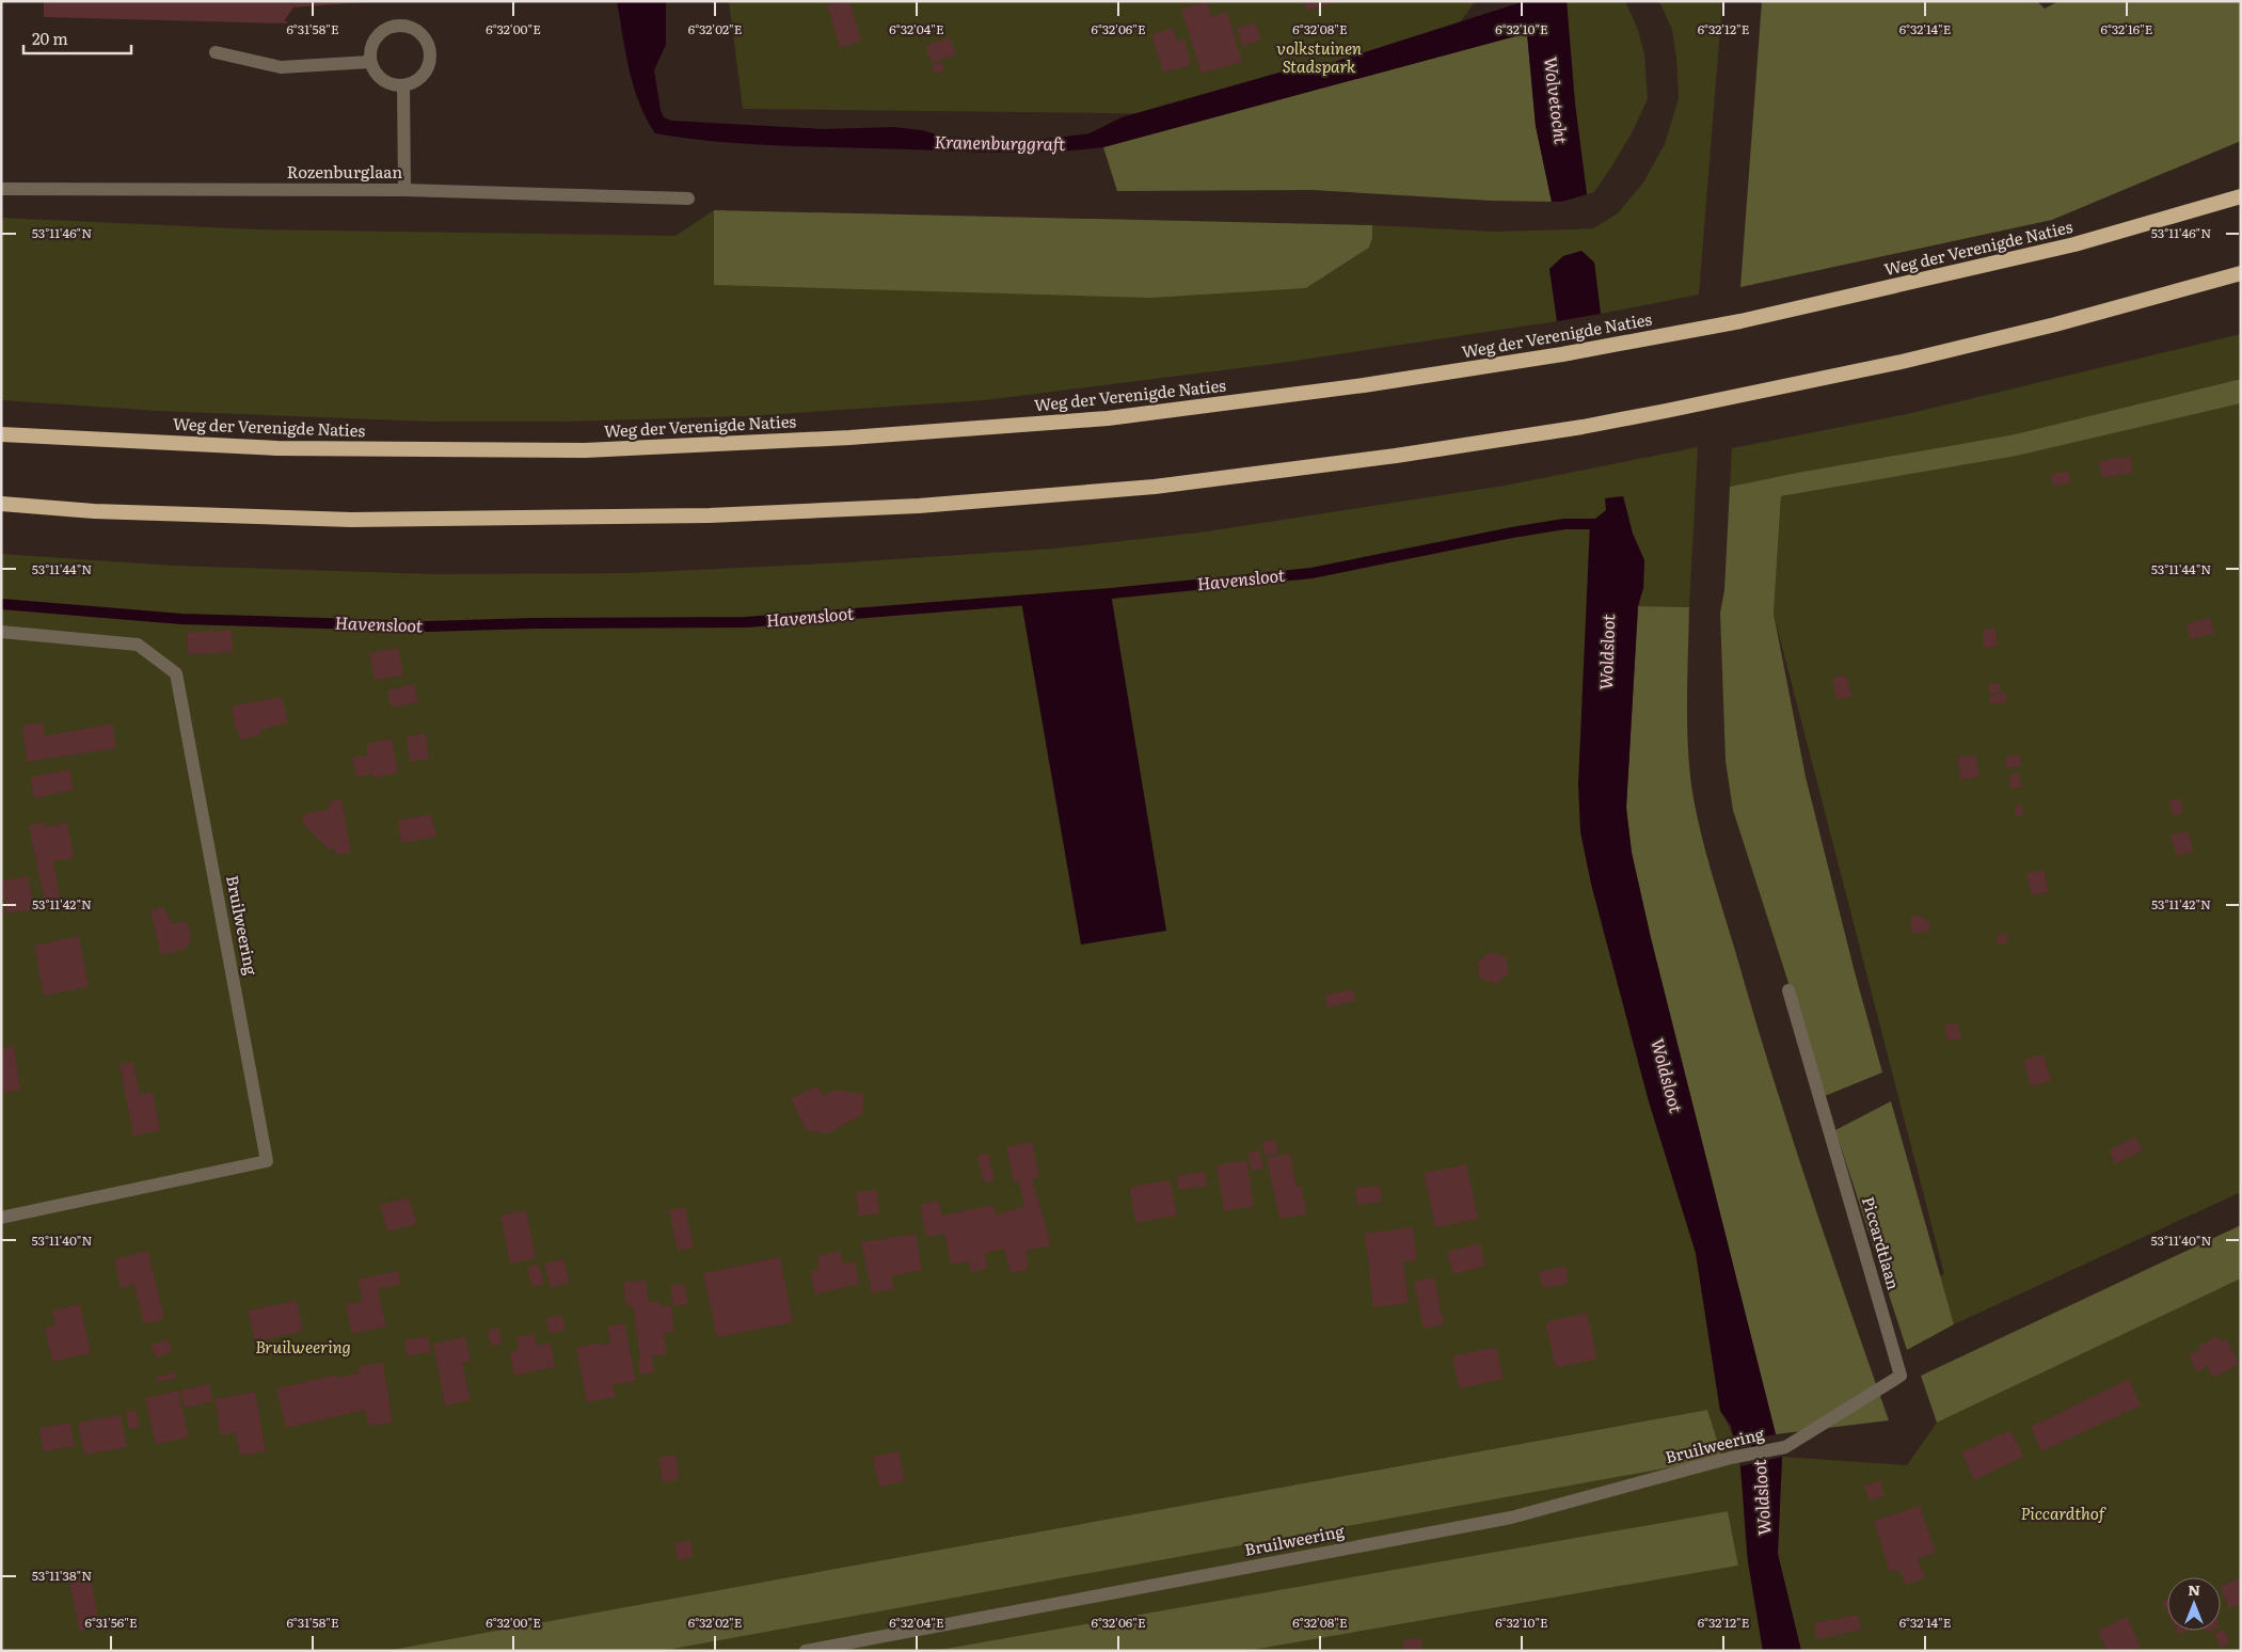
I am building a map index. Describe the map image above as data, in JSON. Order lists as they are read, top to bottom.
{
  "streets": {
    "highway": ["Weg der Verenigde Naties"],
    "street": ["Rozenburglaan", "Bruilweering", "Piccardtlaan"]
  },
  "crossings": [
    ["Bruilweering", "Piccardtlaan"]
  ],
  "water": [
    "Wolvetocht",
    "Kranenburggraft",
    "Havensloot",
    "Woldsloot"
  ],
  "parks": ["volkstuinen Stadspark", "Bruilweering", "Piccardthof"],
  "scale_bar": "20 m",
  "north": "top",
  "coordinates": [
    "6°31'58\"E",
    "6°32'00\"E",
    "6°32'02\"E",
    "6°32'04\"E",
    "6°32'06\"E",
    "6°32'08\"E",
    "6°32'10\"E",
    "6°32'12\"E",
    "6°32'14\"E",
    "6°32'16\"E",
    "53°11'46\"N",
    "53°11'44\"N",
    "53°11'42\"N",
    "53°11'40\"N",
    "53°11'38\"N",
    "6°31'56\"E"
  ]
}
